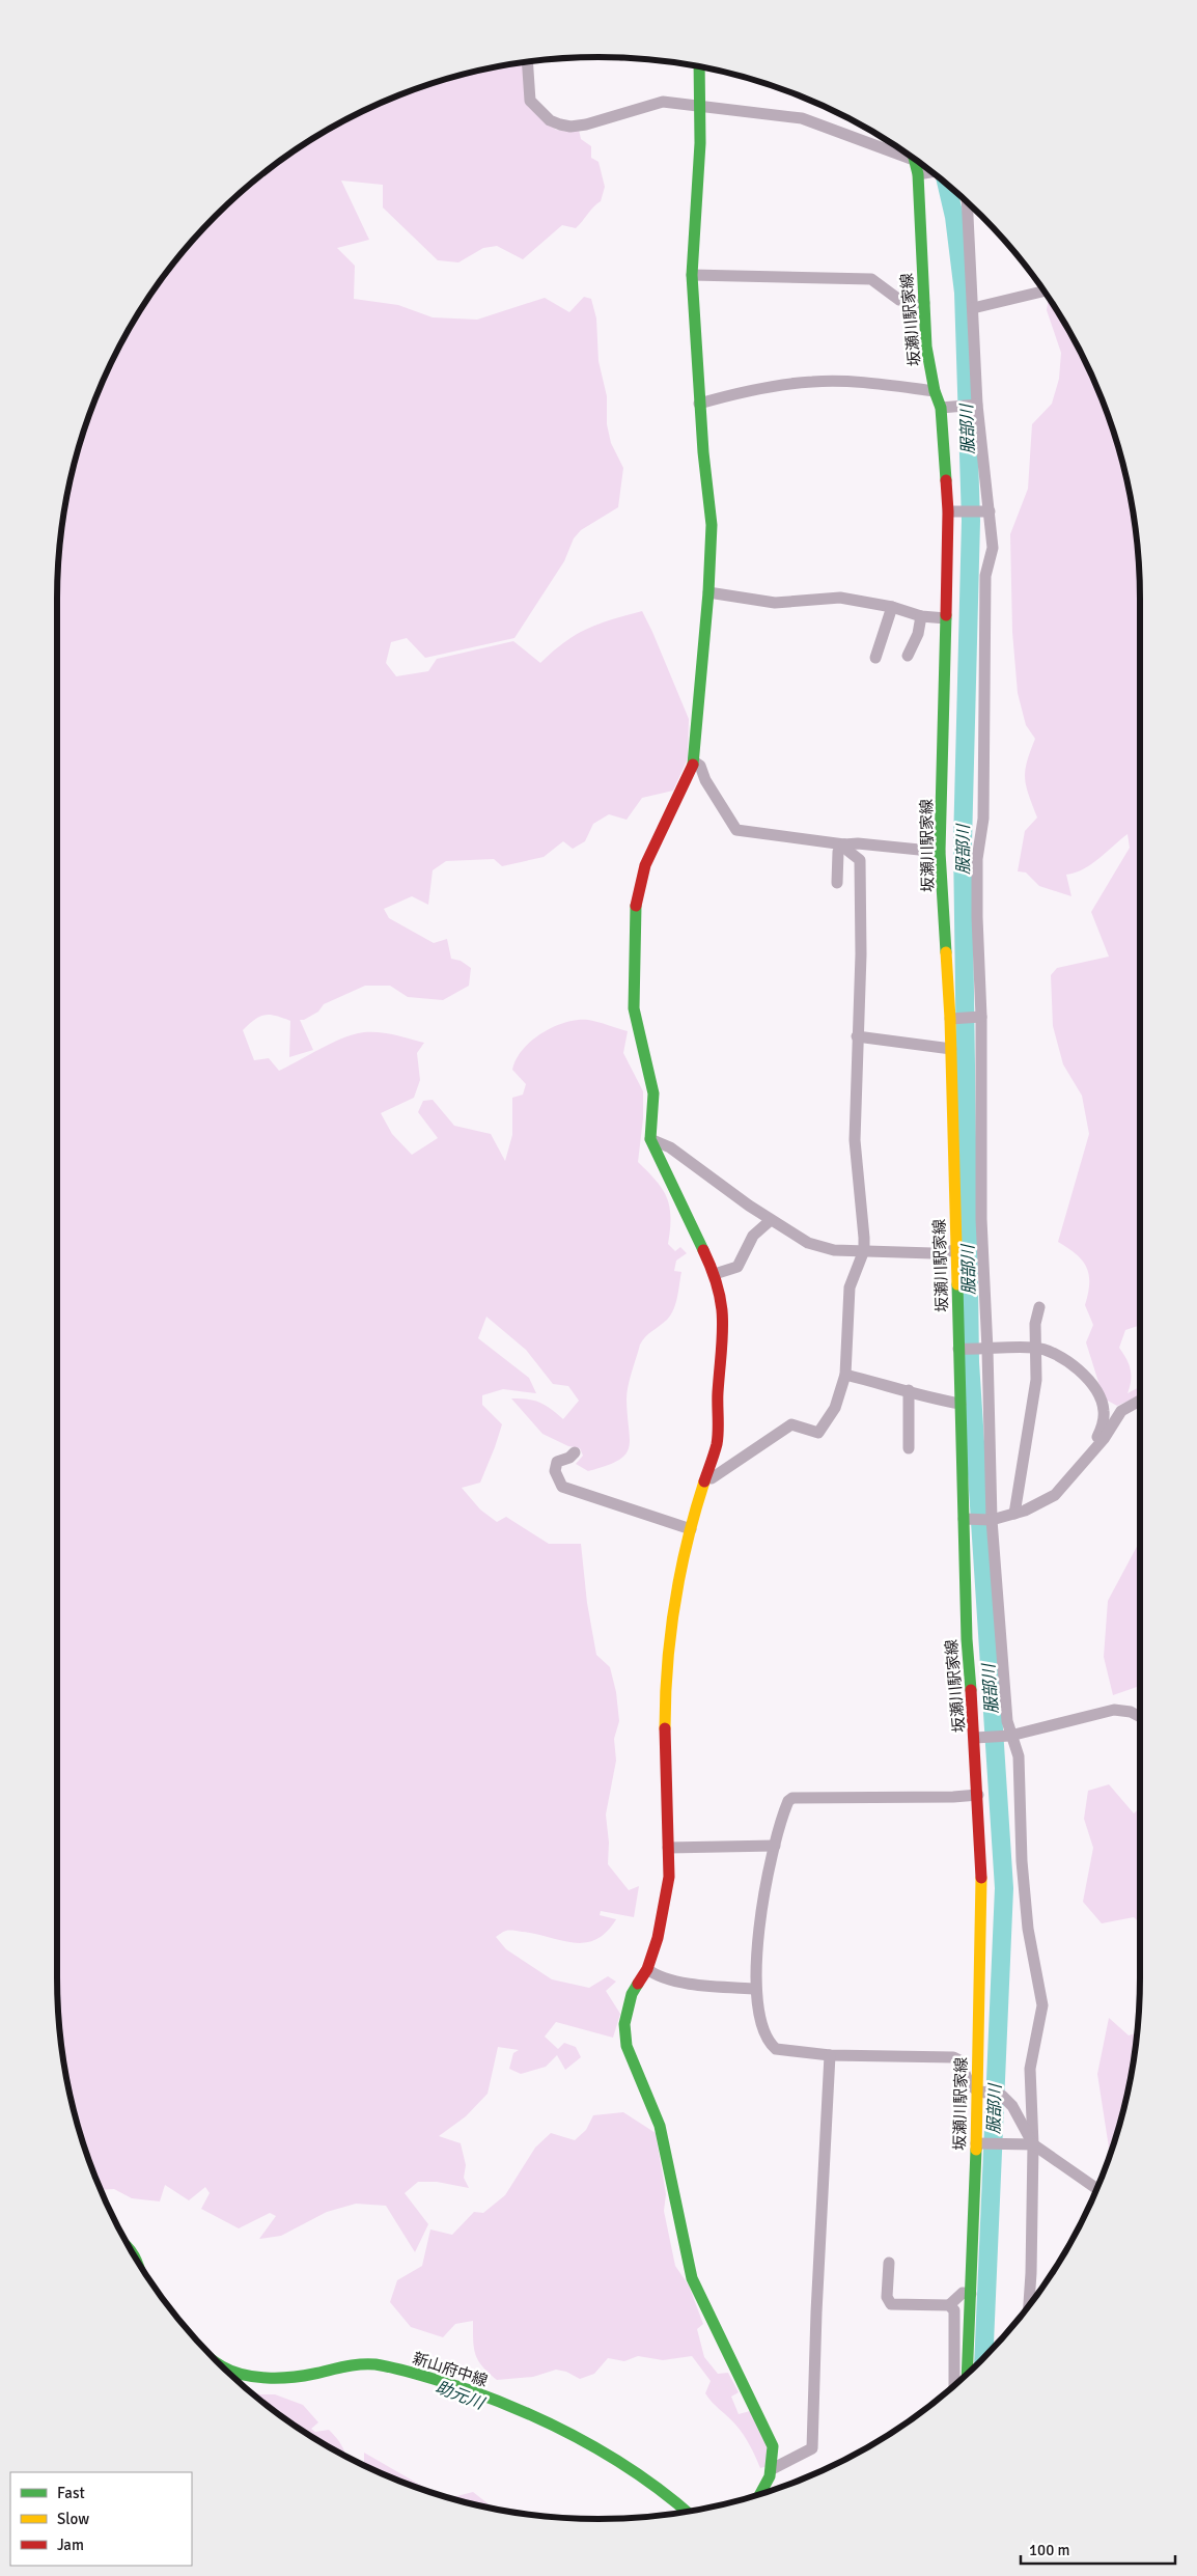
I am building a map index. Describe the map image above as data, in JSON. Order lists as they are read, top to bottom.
{
  "streets": {
    "main road": ["坂瀬川駅家線", "新山府中線"]
  },
  "water": ["服部川", "助元川"],
  "legend": ["Fast", "Slow", "Jam"],
  "scale_bar": "100 m"
}
